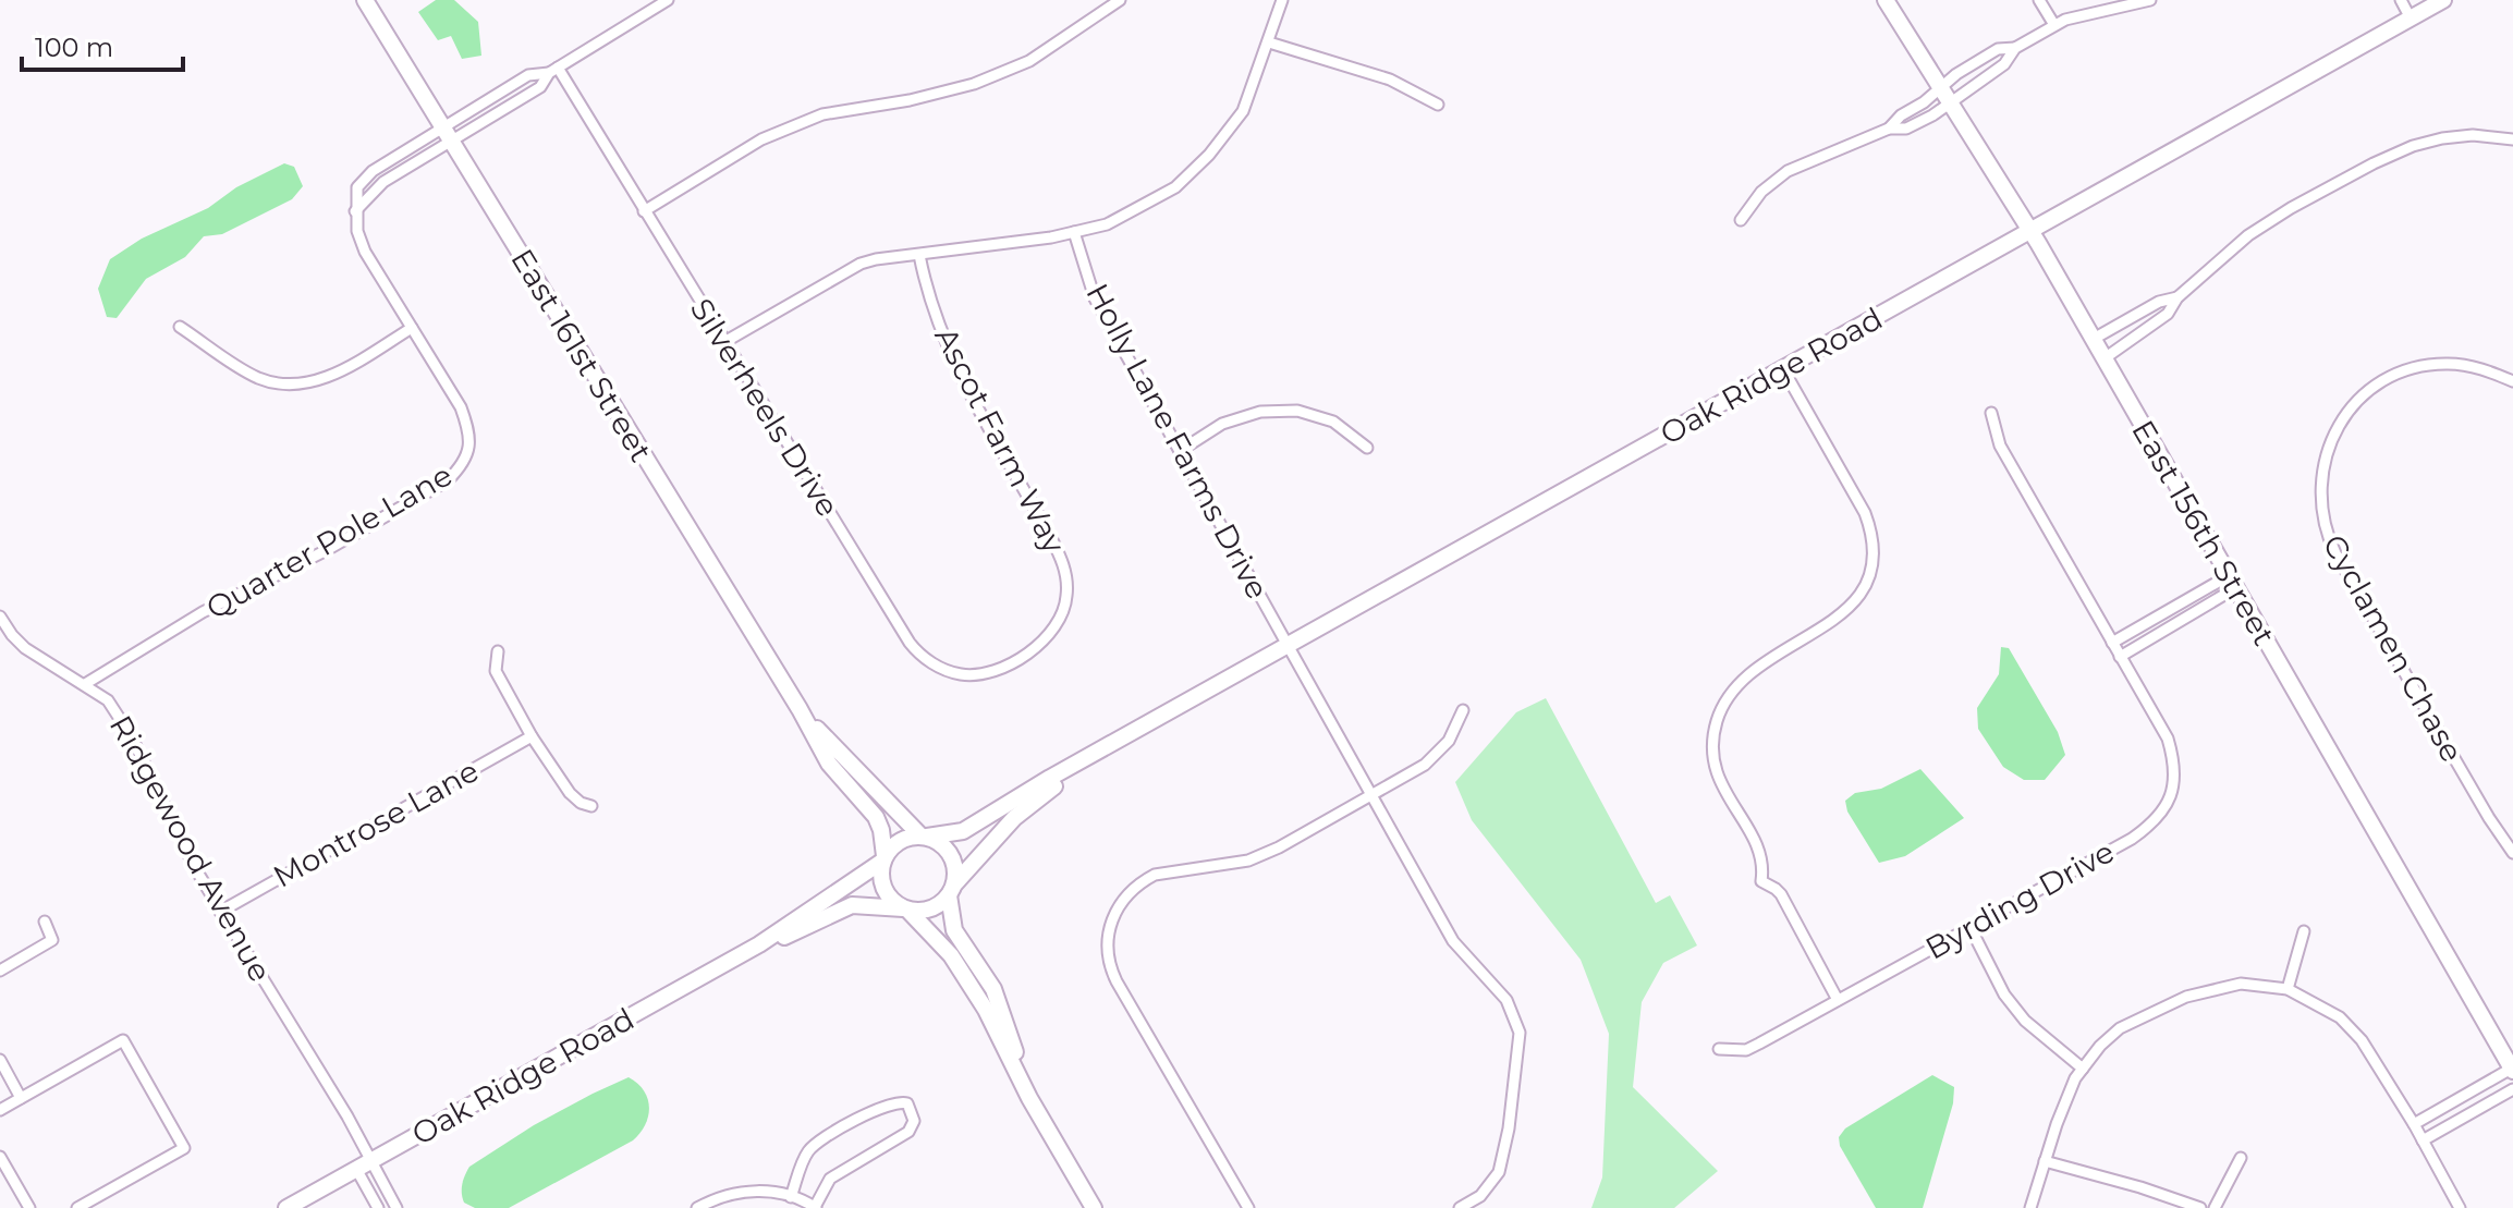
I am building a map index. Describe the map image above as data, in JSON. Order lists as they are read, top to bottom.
{
  "streets": {
    "street": [
      "East 161st Street",
      "Oak Ridge Road",
      "Silverheels Drive",
      "Ascot Farm Way",
      "Holly Lane Farms Drive",
      "East 156th Street",
      "Quarter Pole Lane",
      "Cyclamen Chase",
      "Montrose Lane",
      "Ridgewood Avenue",
      "Byrding Drive"
    ]
  },
  "crossings": [
    ["East 161st Street", "Oak Ridge Road"],
    ["Oak Ridge Road", "Holly Lane Farms Drive"],
    ["Oak Ridge Road", "East 156th Street"],
    ["Oak Ridge Road", "Ridgewood Avenue"],
    ["Silverheels Drive", "Ascot Farm Way"],
    ["Quarter Pole Lane", "Ridgewood Avenue"],
    ["Montrose Lane", "Ridgewood Avenue"]
  ],
  "scale_bar": "100 m"
}
